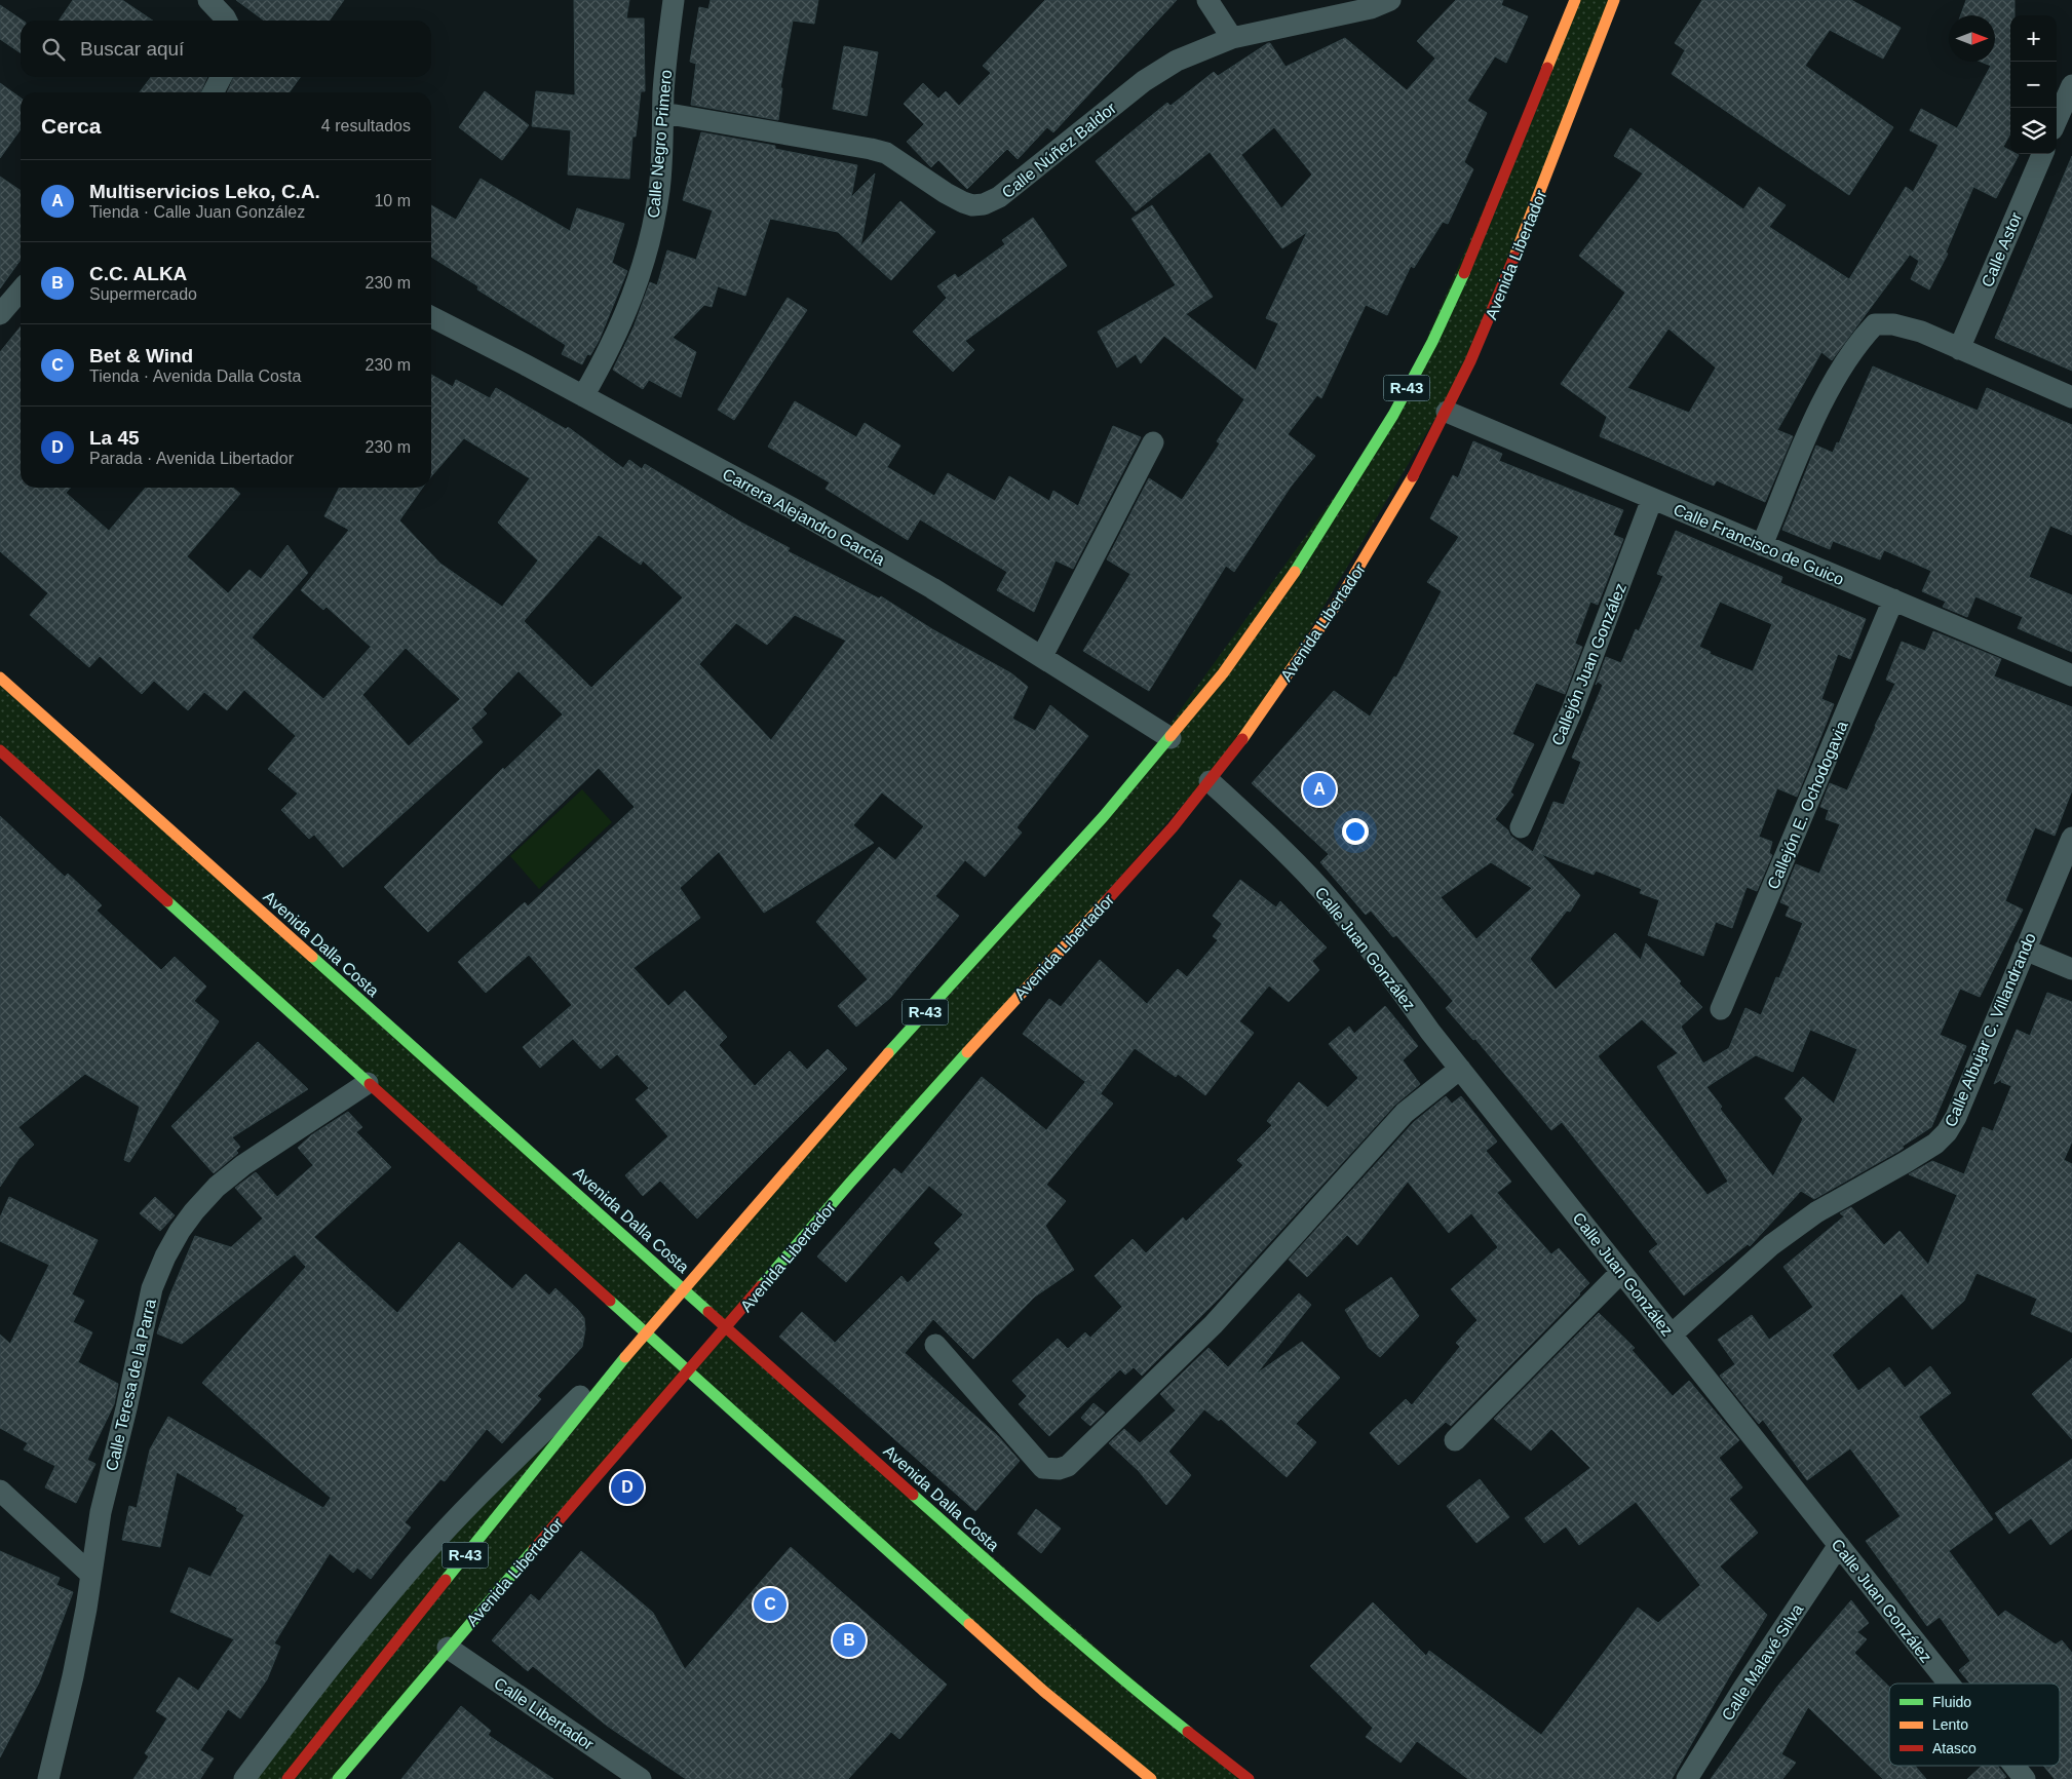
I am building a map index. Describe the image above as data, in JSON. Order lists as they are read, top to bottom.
{
  "streets": {
    "main road": ["Avenida Libertador", "R-43", "Avenida Dalla Costa"],
    "street": [
      "Calle Negro Primero",
      "Calle Núñez Baldor",
      "Calle Astor",
      "Carrera Alejandro García",
      "Calle Francisco de Guico",
      "Callejón Juan González",
      "Callejón E. Ochodogavia",
      "Calle Juan González",
      "Calle Albujar C. Villandrando",
      "Calle Teresa de la Parra",
      "Calle Malavé Silva",
      "Calle Libertador"
    ]
  },
  "crossings": [
    ["Calle Negro Primero", "Calle Núñez Baldor"],
    ["Calle Negro Primero", "Carrera Alejandro García"],
    ["Avenida Libertador", "Calle Francisco de Guico"],
    ["Avenida Libertador", "Avenida Dalla Costa"],
    ["Avenida Libertador", "Calle Juan González"],
    ["Avenida Libertador", "Calle Libertador"],
    ["R-43", "Carrera Alejandro García"],
    ["R-43", "Avenida Dalla Costa"],
    ["Calle Francisco de Guico", "Callejón Juan González"],
    ["Calle Francisco de Guico", "Callejón E. Ochodogavia"],
    ["Calle Juan González", "Calle Albujar C. Villandrando"],
    ["Calle Juan González", "Calle Malavé Silva"]
  ],
  "legend": ["Fluido", "Lento", "Atasco"],
  "north": "right",
  "page": {
    "map_buttons": ["+", "−"],
    "search": "Buscar aquí",
    "heading": ["Cerca", "4 resultados"],
    "list": [
      {
        "mark": "A",
        "name": "Multiservicios Leko, C.A.",
        "note": "Tienda · Calle Juan González",
        "value": "10 m"
      },
      {
        "mark": "B",
        "name": "C.C. ALKA",
        "note": "Supermercado",
        "value": "230 m"
      },
      {
        "mark": "C",
        "name": "Bet & Wind",
        "note": "Tienda · Avenida Dalla Costa",
        "value": "230 m"
      },
      {
        "mark": "D",
        "name": "La 45",
        "note": "Parada · Avenida Libertador",
        "value": "230 m"
      }
    ],
    "pins": [
      "A",
      "D",
      "C",
      "B"
    ]
  }
}
